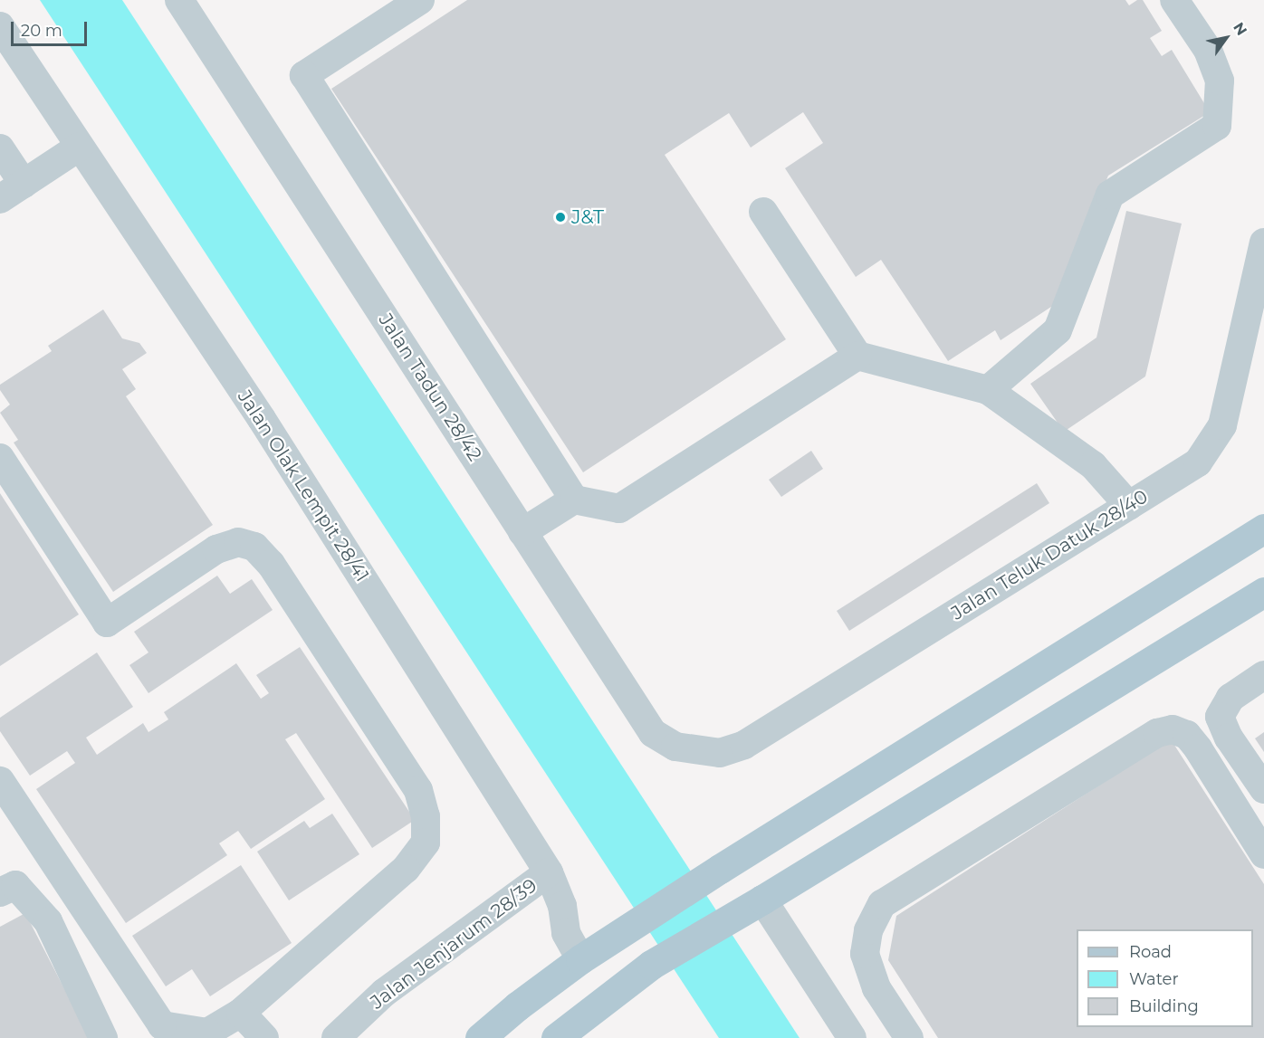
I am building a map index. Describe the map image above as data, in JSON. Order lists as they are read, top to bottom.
{
  "streets": {
    "street": [
      "Jalan Tadun 28/42",
      "Jalan Olak Lempit 28/41",
      "Jalan Teluk Datuk 28/40",
      "Jalan Jenjarum 28/39"
    ]
  },
  "crossings": [
    ["Jalan Tadun 28/42", "Jalan Teluk Datuk 28/40"],
    ["Jalan Olak Lempit 28/41", "Jalan Jenjarum 28/39"]
  ],
  "places": ["J&T"],
  "legend": ["Road", "Water", "Building"],
  "scale_bar": "20 m",
  "north": "top right"
}
